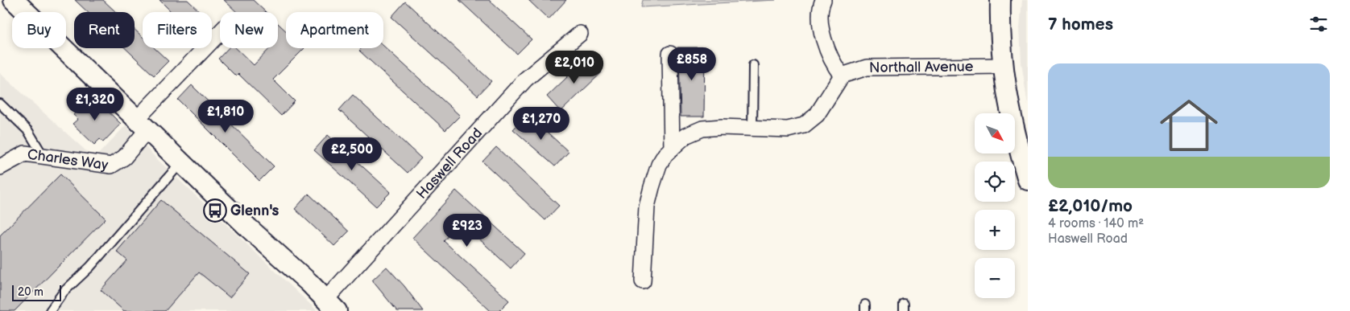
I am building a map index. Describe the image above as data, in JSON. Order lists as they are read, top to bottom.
{
  "streets": {
    "street": ["Northall Avenue", "Charles Way", "Haswell Road"]
  },
  "places": {
    "bus stop": ["Glenn's"]
  },
  "scale_bar": "20 m",
  "north": "bottom right",
  "page": {
    "heading": "7 homes",
    "chip": [
      "Buy",
      "Rent",
      "Filters",
      "New",
      "Apartment"
    ],
    "price": [
      "£858",
      "£2,010",
      "£1,320",
      "£1,810",
      "£1,270",
      "£2,500",
      "£923"
    ],
    "list": [
      {
        "name": "£2,010/mo",
        "note": "4 rooms · 140 m² · Haswell Road"
      }
    ],
    "map_buttons": ["+", "−"],
    "scale": "20 m"
  }
}
